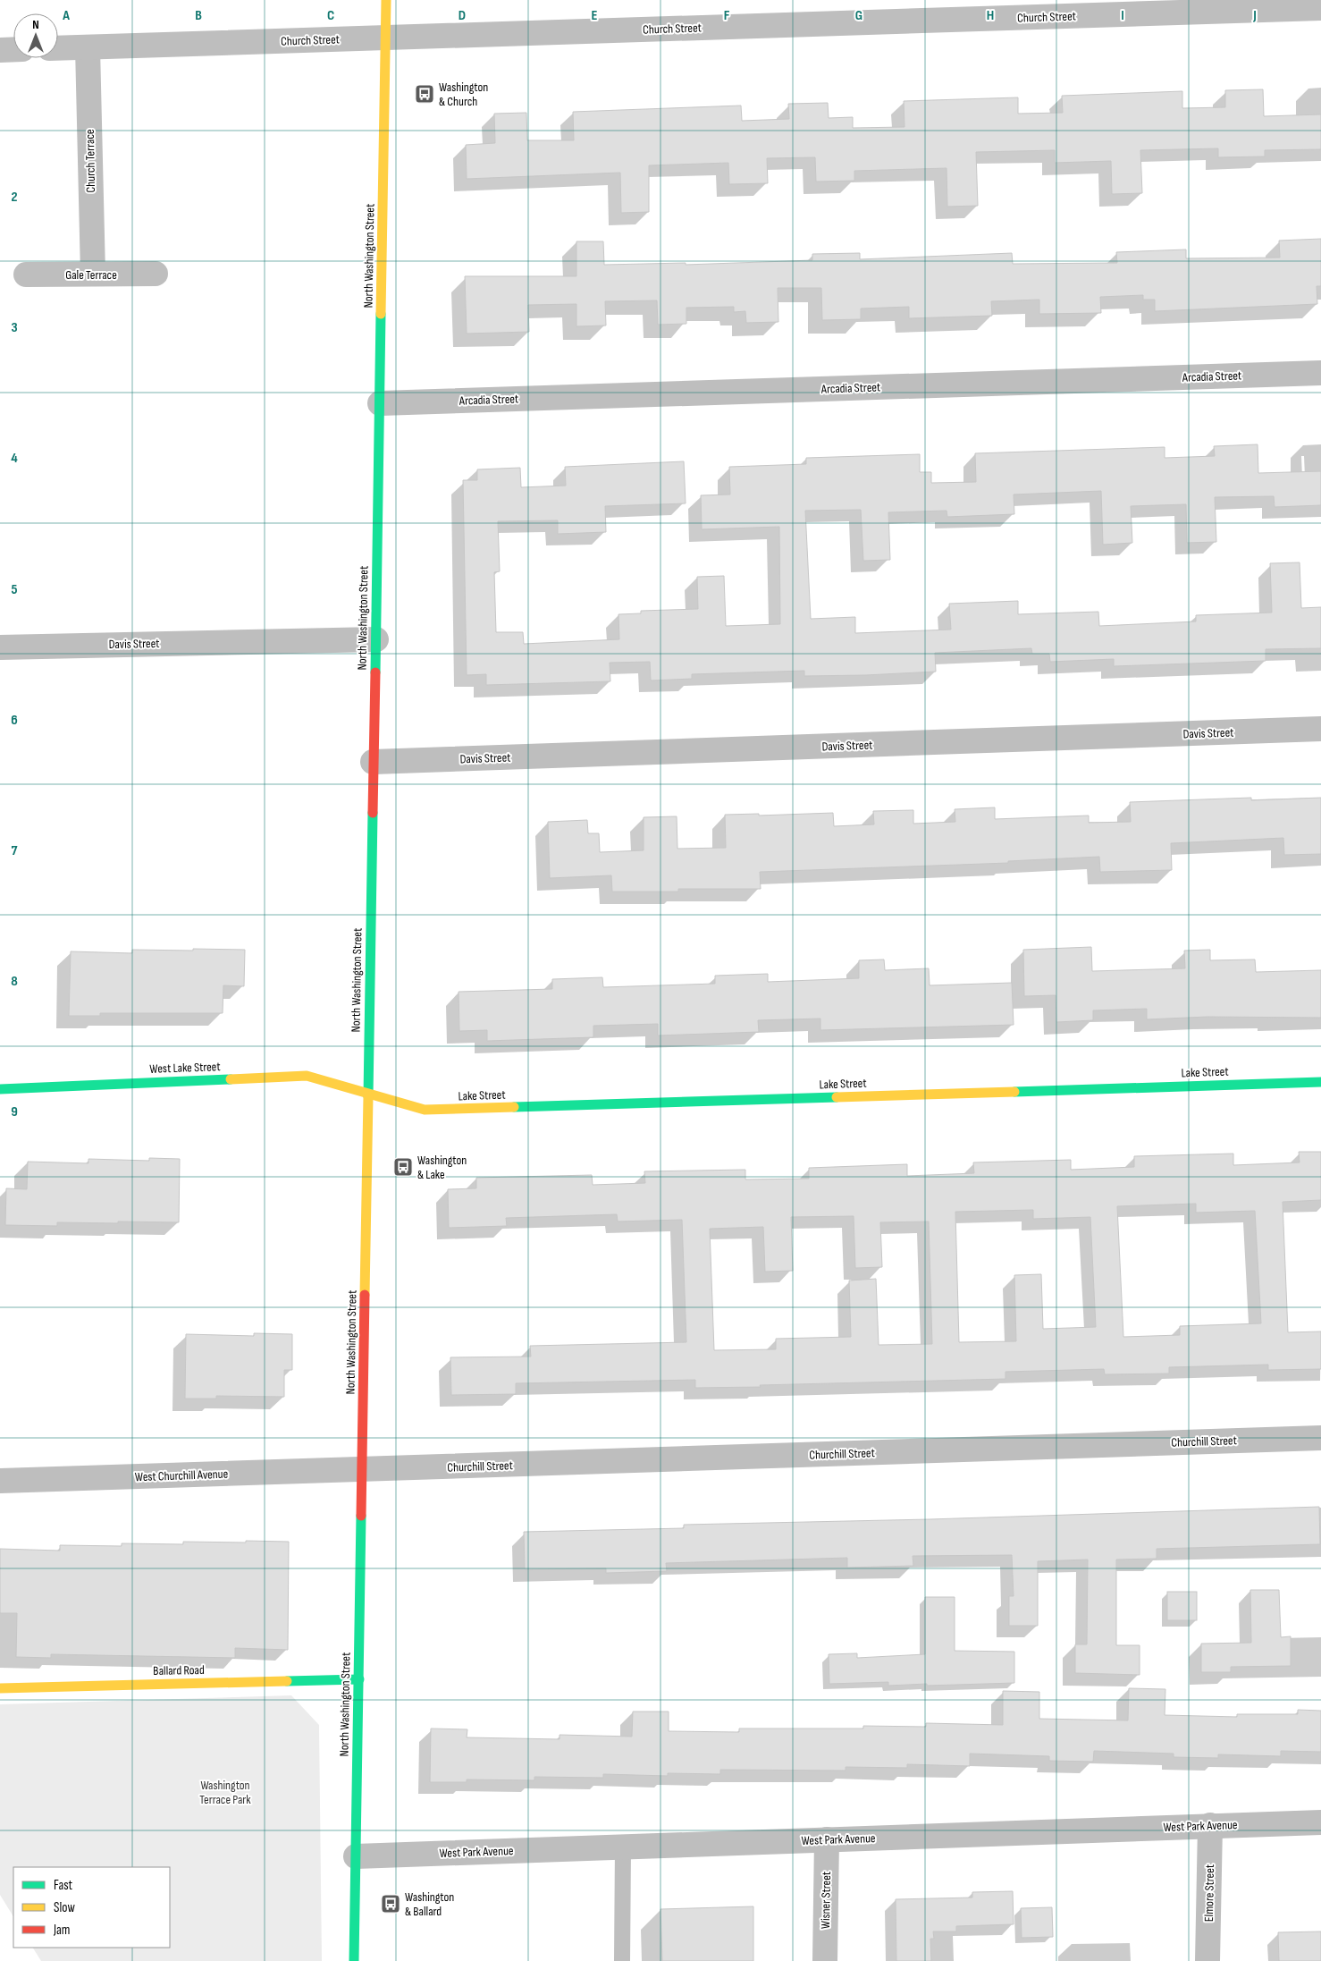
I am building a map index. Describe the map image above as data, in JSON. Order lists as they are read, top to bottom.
{
  "streets": {
    "street": [
      "Church Street",
      "Church Terrace",
      "North Washington Street",
      "Gale Terrace",
      "Arcadia Street",
      "Davis Street",
      "West Lake Street",
      "Lake Street",
      "Churchill Street",
      "West Churchill Avenue",
      "Ballard Road",
      "West Park Avenue",
      "Elmore Street",
      "Wisner Street"
    ]
  },
  "crossings": [
    ["Church Street", "Church Terrace"],
    ["Church Street", "North Washington Street"],
    ["Church Terrace", "Gale Terrace"],
    ["North Washington Street", "Arcadia Street"],
    ["North Washington Street", "Davis Street"],
    ["North Washington Street", "West Lake Street"],
    ["North Washington Street", "Lake Street"],
    ["North Washington Street", "Churchill Street"],
    ["North Washington Street", "West Churchill Avenue"],
    ["North Washington Street", "Ballard Road"],
    ["North Washington Street", "West Park Avenue"],
    ["West Lake Street", "Lake Street"],
    ["Churchill Street", "West Churchill Avenue"],
    ["West Park Avenue", "Elmore Street"],
    ["West Park Avenue", "Wisner Street"]
  ],
  "parks": ["Washington Terrace Park"],
  "places": {
    "bus stop": ["Washington & Church", "Washington & Lake", "Washington & Ballard"]
  },
  "legend": ["Fast", "Slow", "Jam"],
  "north": "top",
  "grid": {
    "columns": [
      "A",
      "B",
      "C",
      "D",
      "E",
      "F",
      "G",
      "H",
      "I",
      "J"
    ],
    "rows": [
      "2",
      "3",
      "4",
      "5",
      "6",
      "7",
      "8",
      "9"
    ]
  }
}
